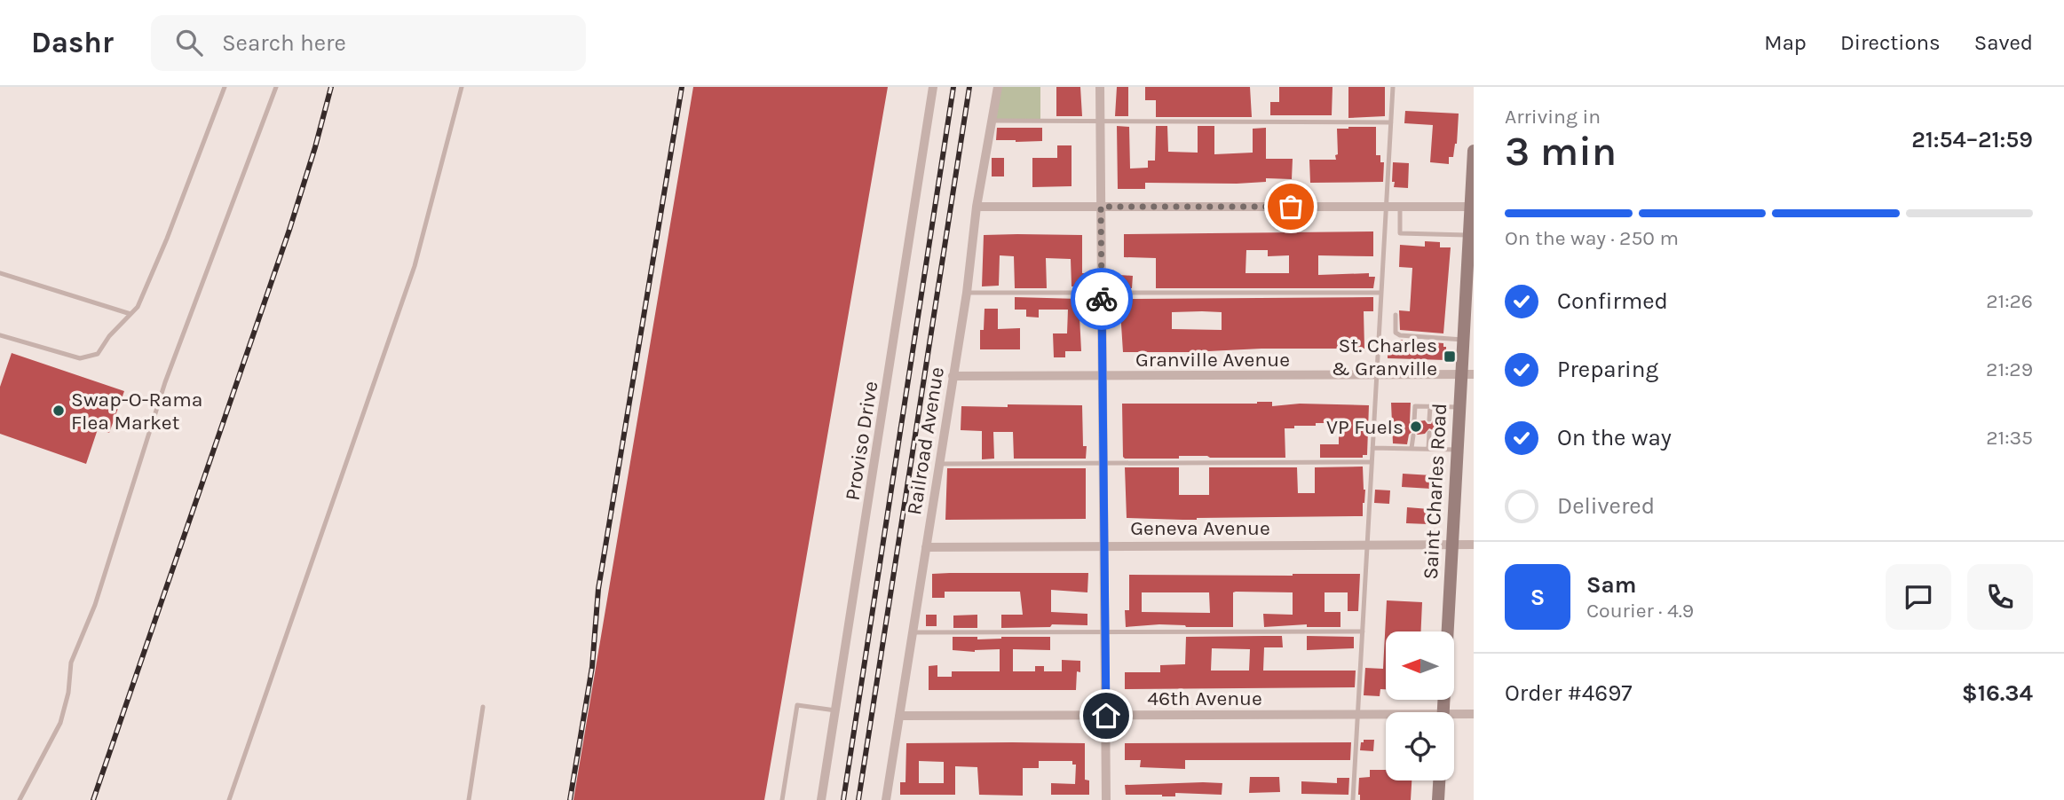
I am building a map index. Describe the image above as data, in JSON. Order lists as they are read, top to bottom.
{
  "streets": {
    "main road": ["Saint Charles Road"],
    "street": [
      "Granville Avenue",
      "Proviso Drive",
      "Railroad Avenue",
      "Geneva Avenue",
      "46th Avenue"
    ]
  },
  "crossings": [
    ["Granville Avenue", "Railroad Avenue"],
    ["Granville Avenue", "Saint Charles Road"],
    ["Railroad Avenue", "Geneva Avenue"],
    ["Railroad Avenue", "46th Avenue"],
    ["Saint Charles Road", "Geneva Avenue"]
  ],
  "places": {
    "transit": ["St. Charles & Granville"],
    "other": ["Swap-O-Rama Flea Market", "VP Fuels"]
  },
  "north": "left",
  "page": {
    "header": "Dashr",
    "search": "Search here",
    "nav": ["Map", "Directions", "Saved"],
    "heading": ["3 min", "Arriving in", "21:54–21:59"],
    "panel": [
      "Sam",
      "Courier · 4.9",
      "Order #4697",
      "$16.34"
    ],
    "bar": "On the way · 250 m",
    "list": [
      ["Confirmed", "21:26"],
      ["Preparing", "21:29"],
      ["On the way", "21:35"],
      "Delivered"
    ],
    "round": "S"
  }
}
